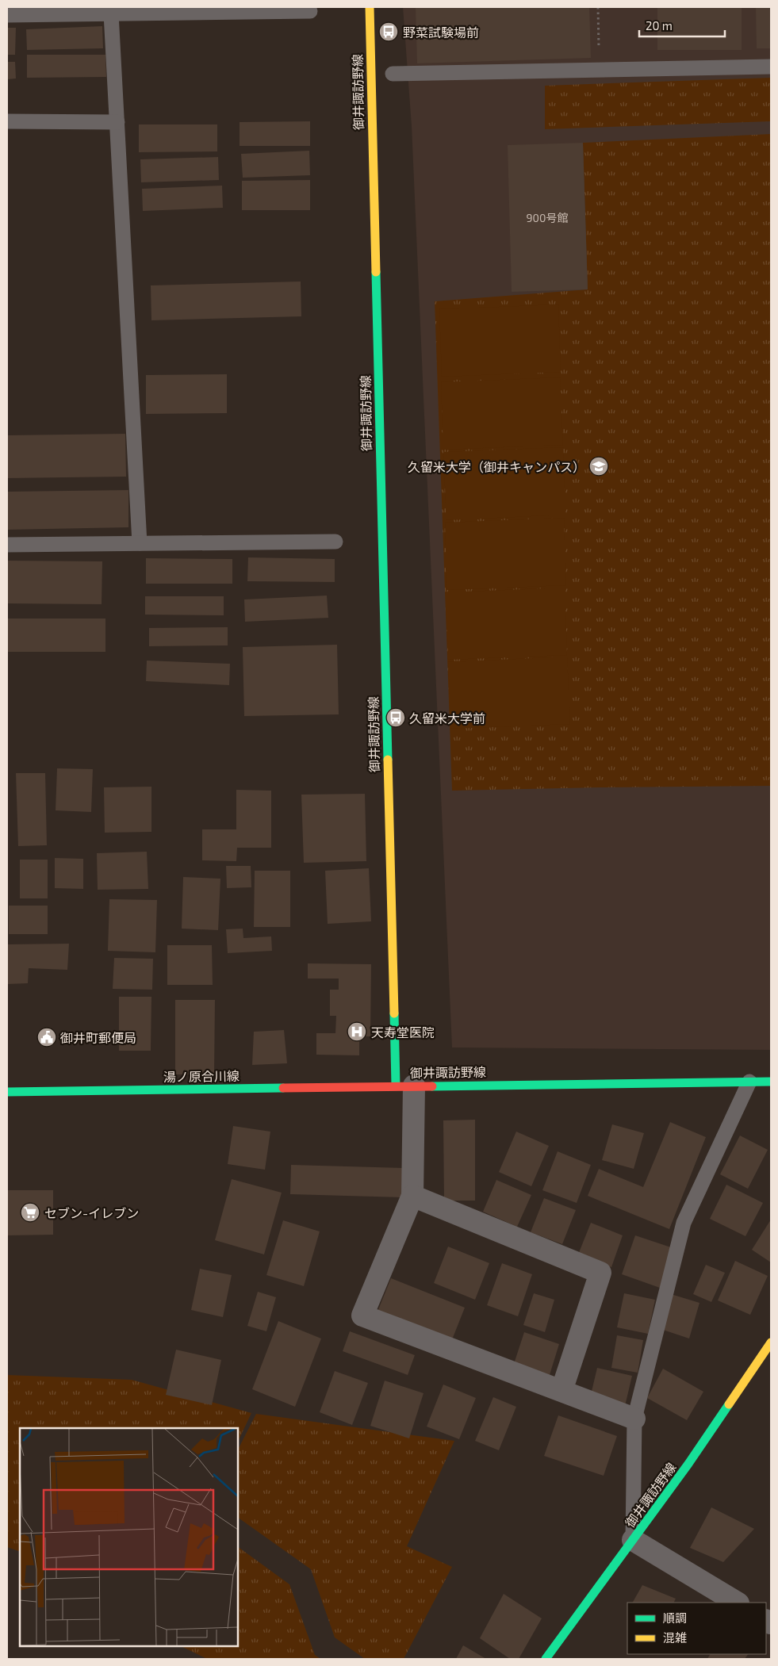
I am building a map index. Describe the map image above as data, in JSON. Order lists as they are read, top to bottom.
{
  "streets": {
    "main road": ["御井諏訪野線", "湯ノ原合川線"]
  },
  "crossings": [
    ["御井諏訪野線", "湯ノ原合川線"]
  ],
  "places": {
    "bus stop": ["野菜試験場前", "久留米大学前"],
    "school or university": ["久留米大学（御井キャンパス）"],
    "hospital": ["天寿堂医院"],
    "public building": ["御井町郵便局"],
    "supermarket": ["セブン-イレブン"]
  },
  "house_numbers": ["900号館"],
  "legend": ["順調", "混雑"],
  "scale_bar": "20 m"
}
